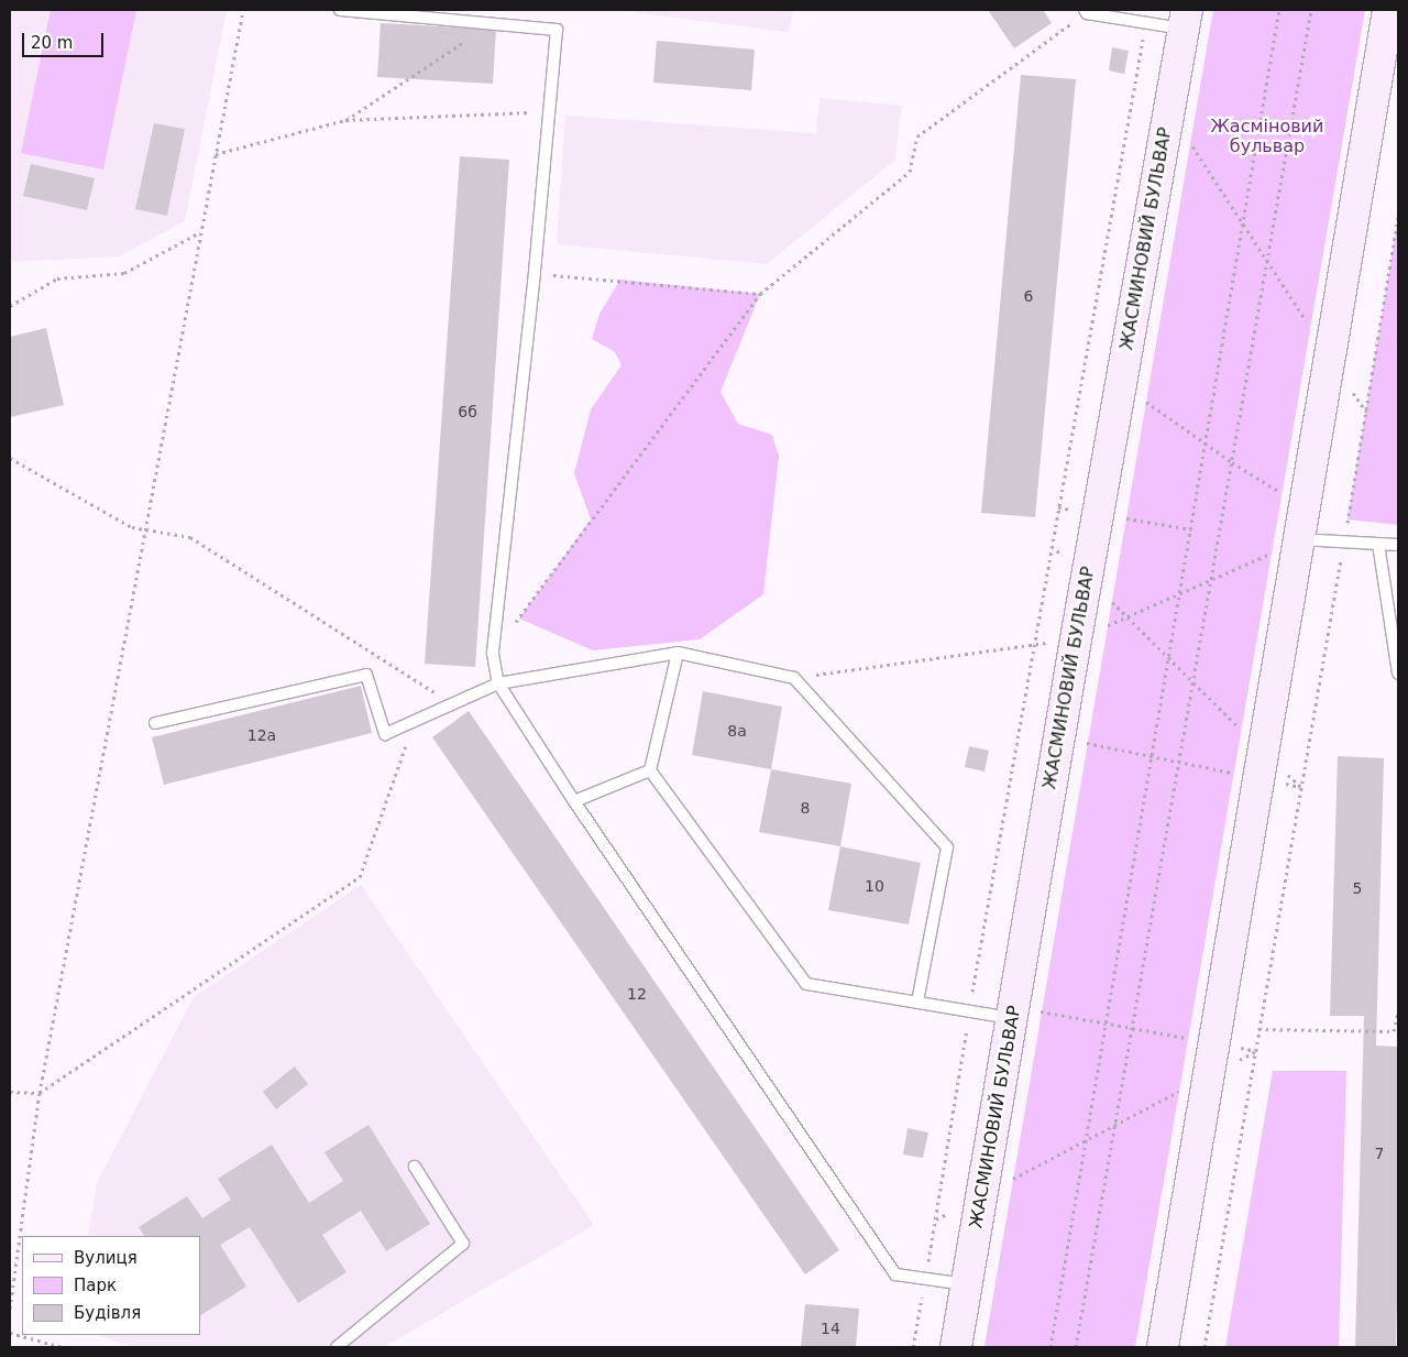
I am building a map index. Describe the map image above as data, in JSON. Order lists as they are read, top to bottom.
{
  "streets": {
    "street": ["ЖАСМИНОВИЙ БУЛЬВАР"]
  },
  "parks": ["Жасміновий бульвар"],
  "house_numbers": [
    "6",
    "6б",
    "8а",
    "12а",
    "8",
    "10",
    "5",
    "12",
    "7",
    "14"
  ],
  "legend": ["Вулиця", "Парк", "Будівля"],
  "scale_bar": "20 m"
}
